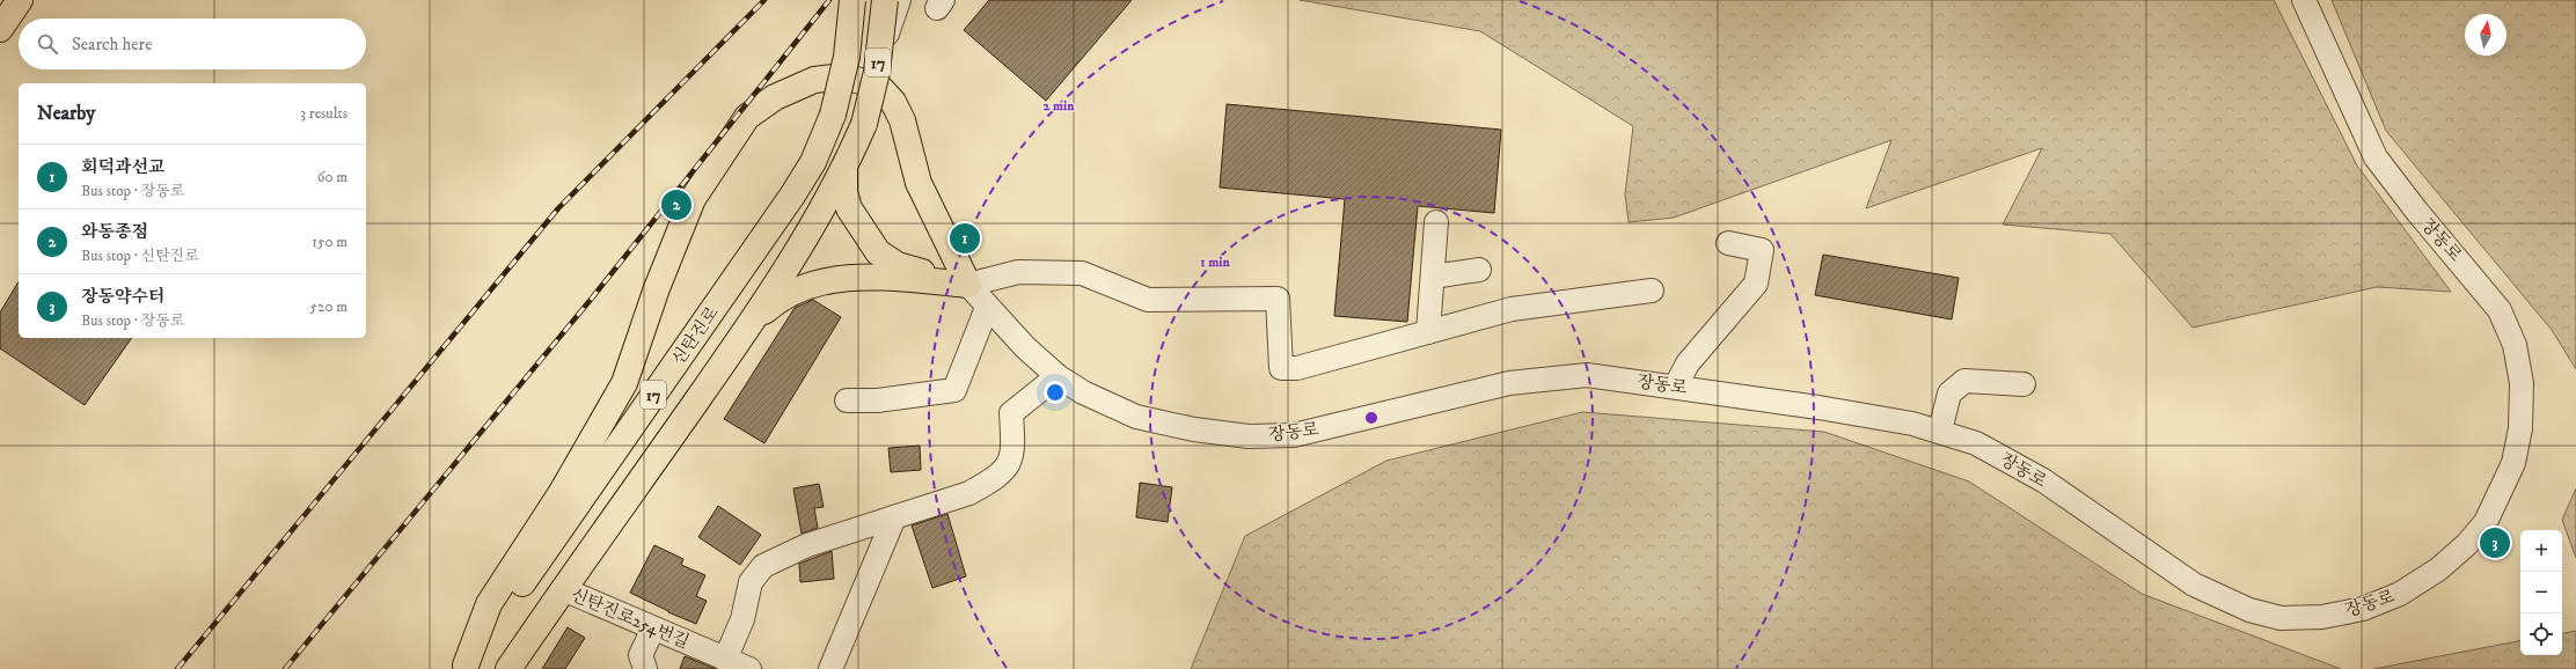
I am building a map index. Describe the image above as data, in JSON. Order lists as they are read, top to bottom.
{
  "streets": {
    "main road": ["17", "신탄진로"],
    "street": ["장동로", "신탄진로254번길"]
  },
  "crossings": [
    ["17", "신탄진로254번길"]
  ],
  "north": "top",
  "page": {
    "search": "Search here",
    "heading": ["Nearby", "3 results"],
    "list": [
      {
        "mark": "1",
        "name": "회덕과선교",
        "note": "Bus stop · 장동로",
        "value": "60 m"
      },
      {
        "mark": "2",
        "name": "와동종점",
        "note": "Bus stop · 신탄진로",
        "value": "150 m"
      },
      {
        "mark": "3",
        "name": "장동약수터",
        "note": "Bus stop · 장동로",
        "value": "520 m"
      }
    ],
    "pins": ["2", "1", "3"],
    "map_buttons": ["+", "−"]
  },
  "rings": ["2 min", "1 min"]
}
